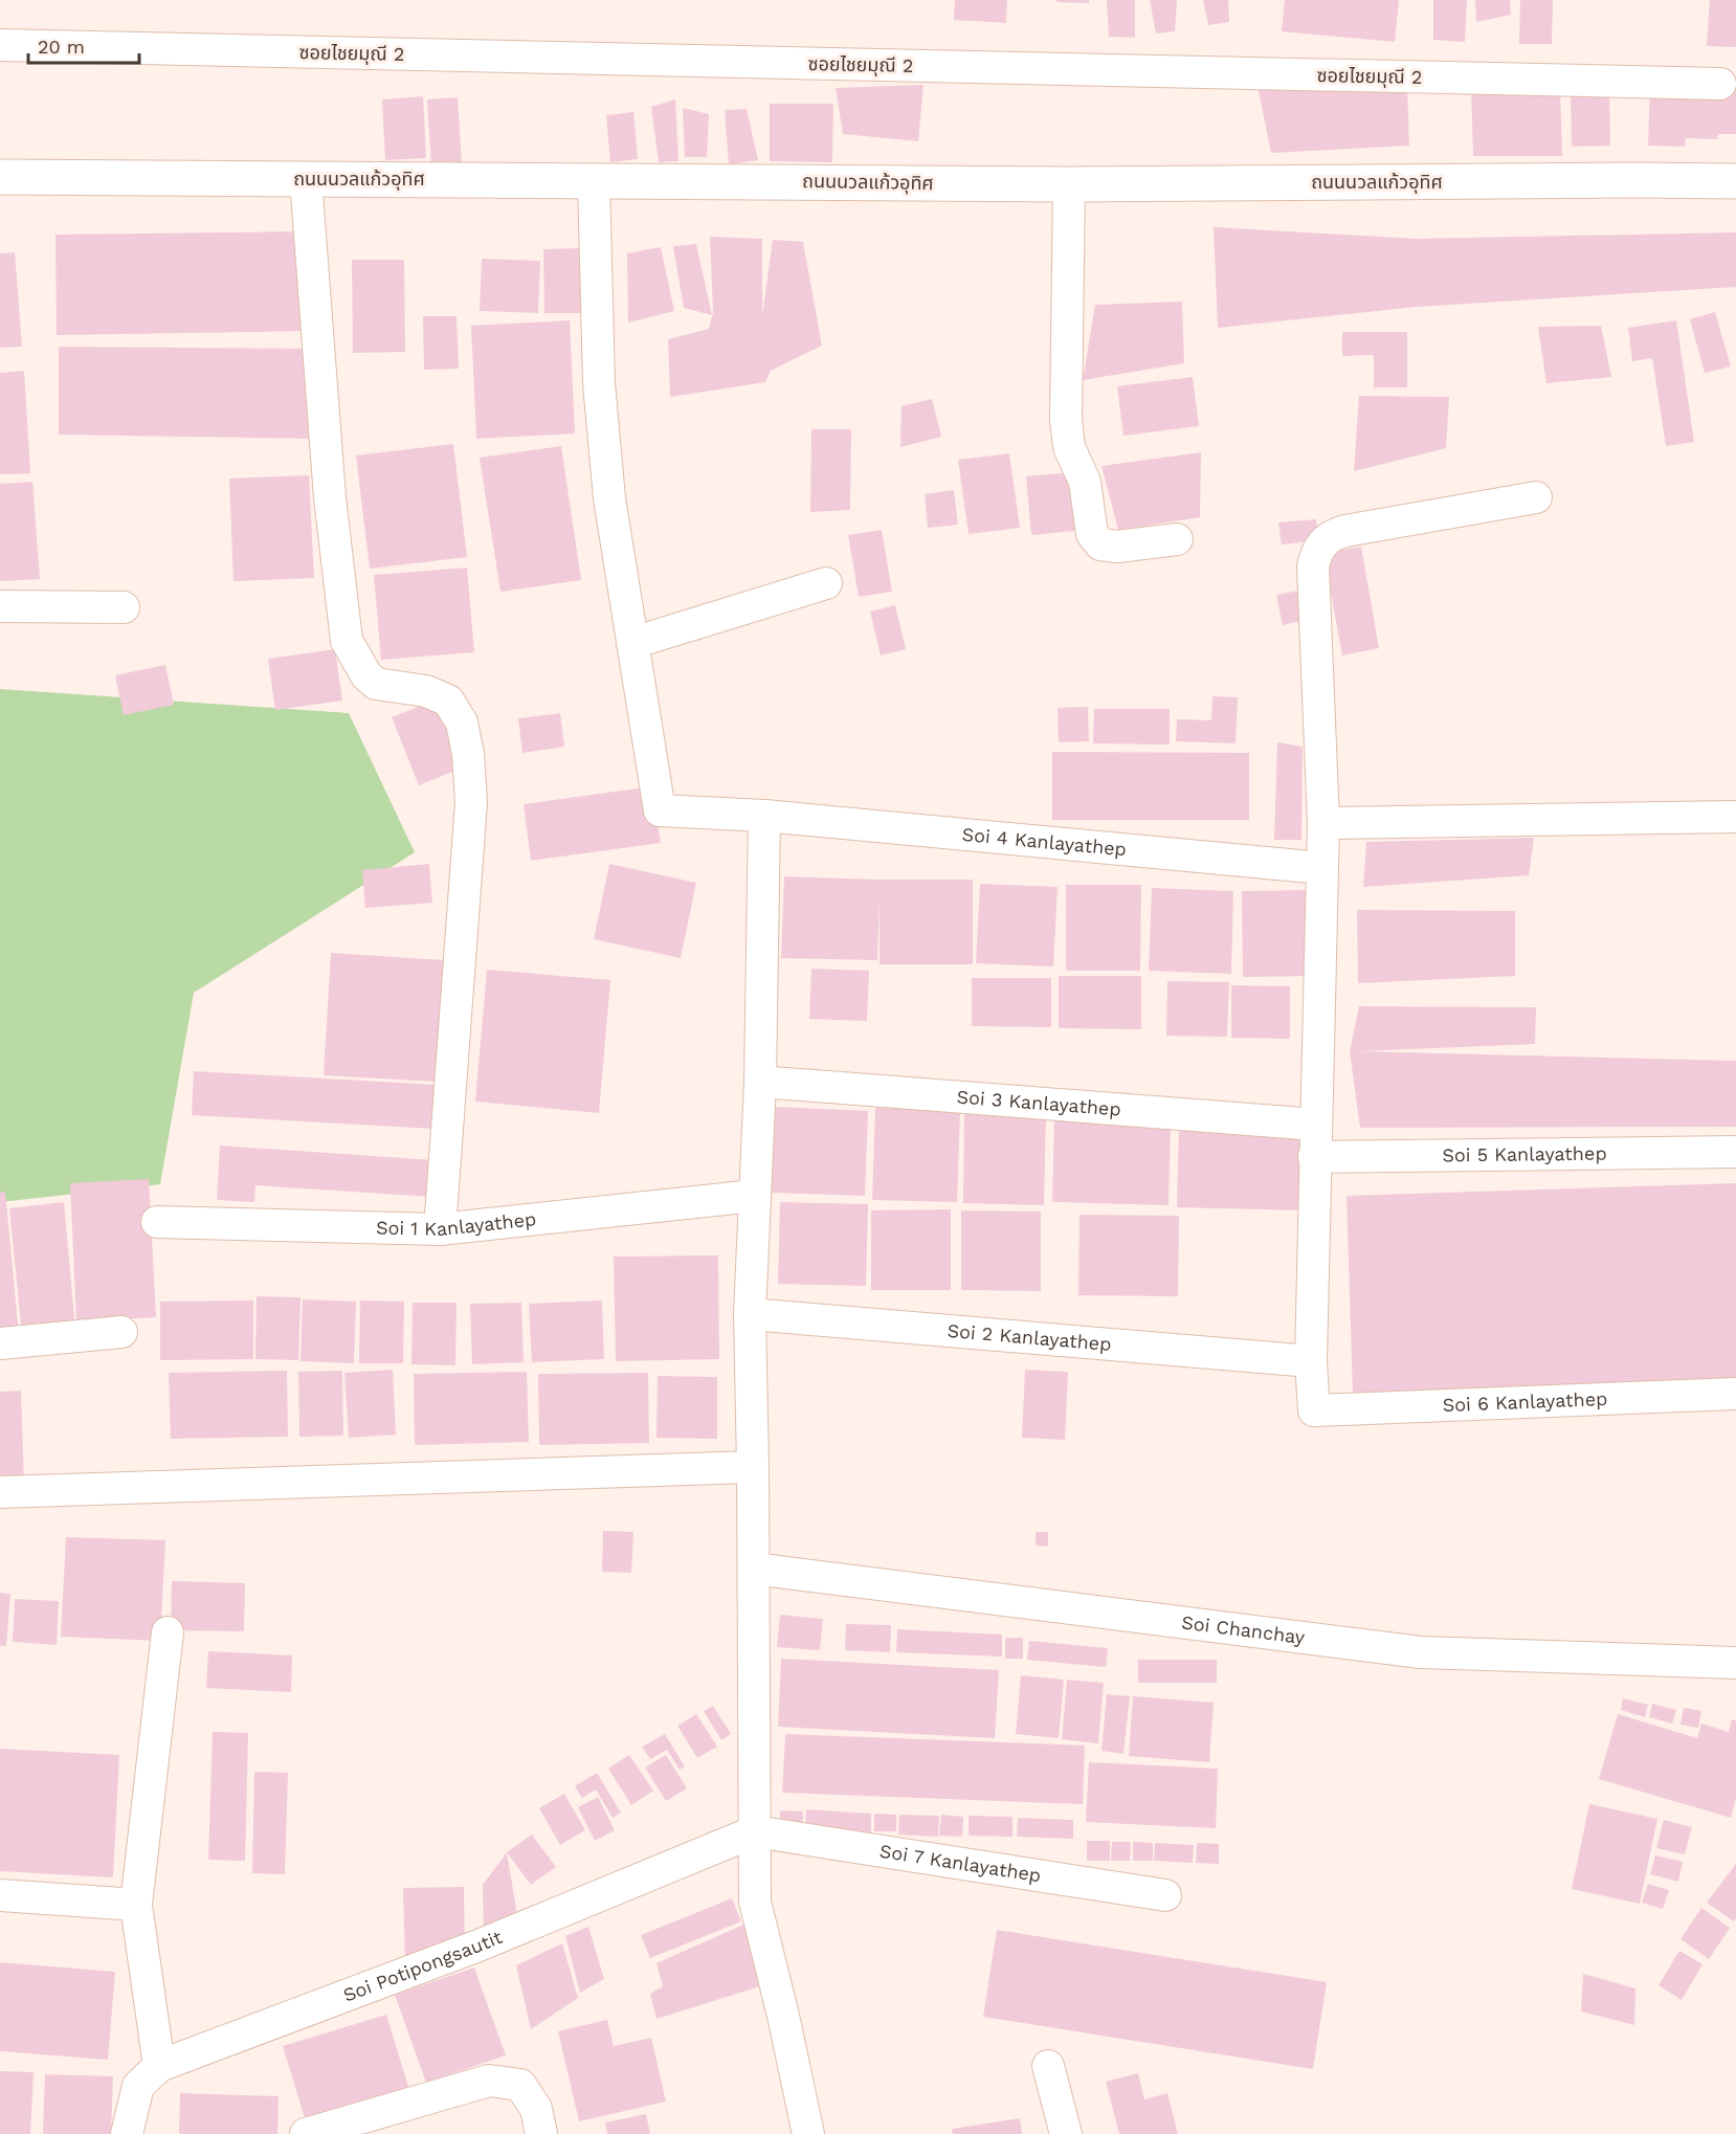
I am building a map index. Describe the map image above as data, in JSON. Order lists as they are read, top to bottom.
{
  "streets": {
    "street": [
      "ซอยไชยมุณี 2",
      "ถนนนวลแก้วอุทิศ",
      "Soi 4 Kanlayathep",
      "Soi 3 Kanlayathep",
      "Soi 5 Kanlayathep",
      "Soi 1 Kanlayathep",
      "Soi 2 Kanlayathep",
      "Soi 6 Kanlayathep",
      "Soi Chanchay",
      "Soi 7 Kanlayathep",
      "Soi Potipongsautit"
    ]
  },
  "crossings": [
    ["Soi 2 Kanlayathep", "Soi 6 Kanlayathep"],
    ["Soi 7 Kanlayathep", "Soi Potipongsautit"]
  ],
  "scale_bar": "20 m"
}
